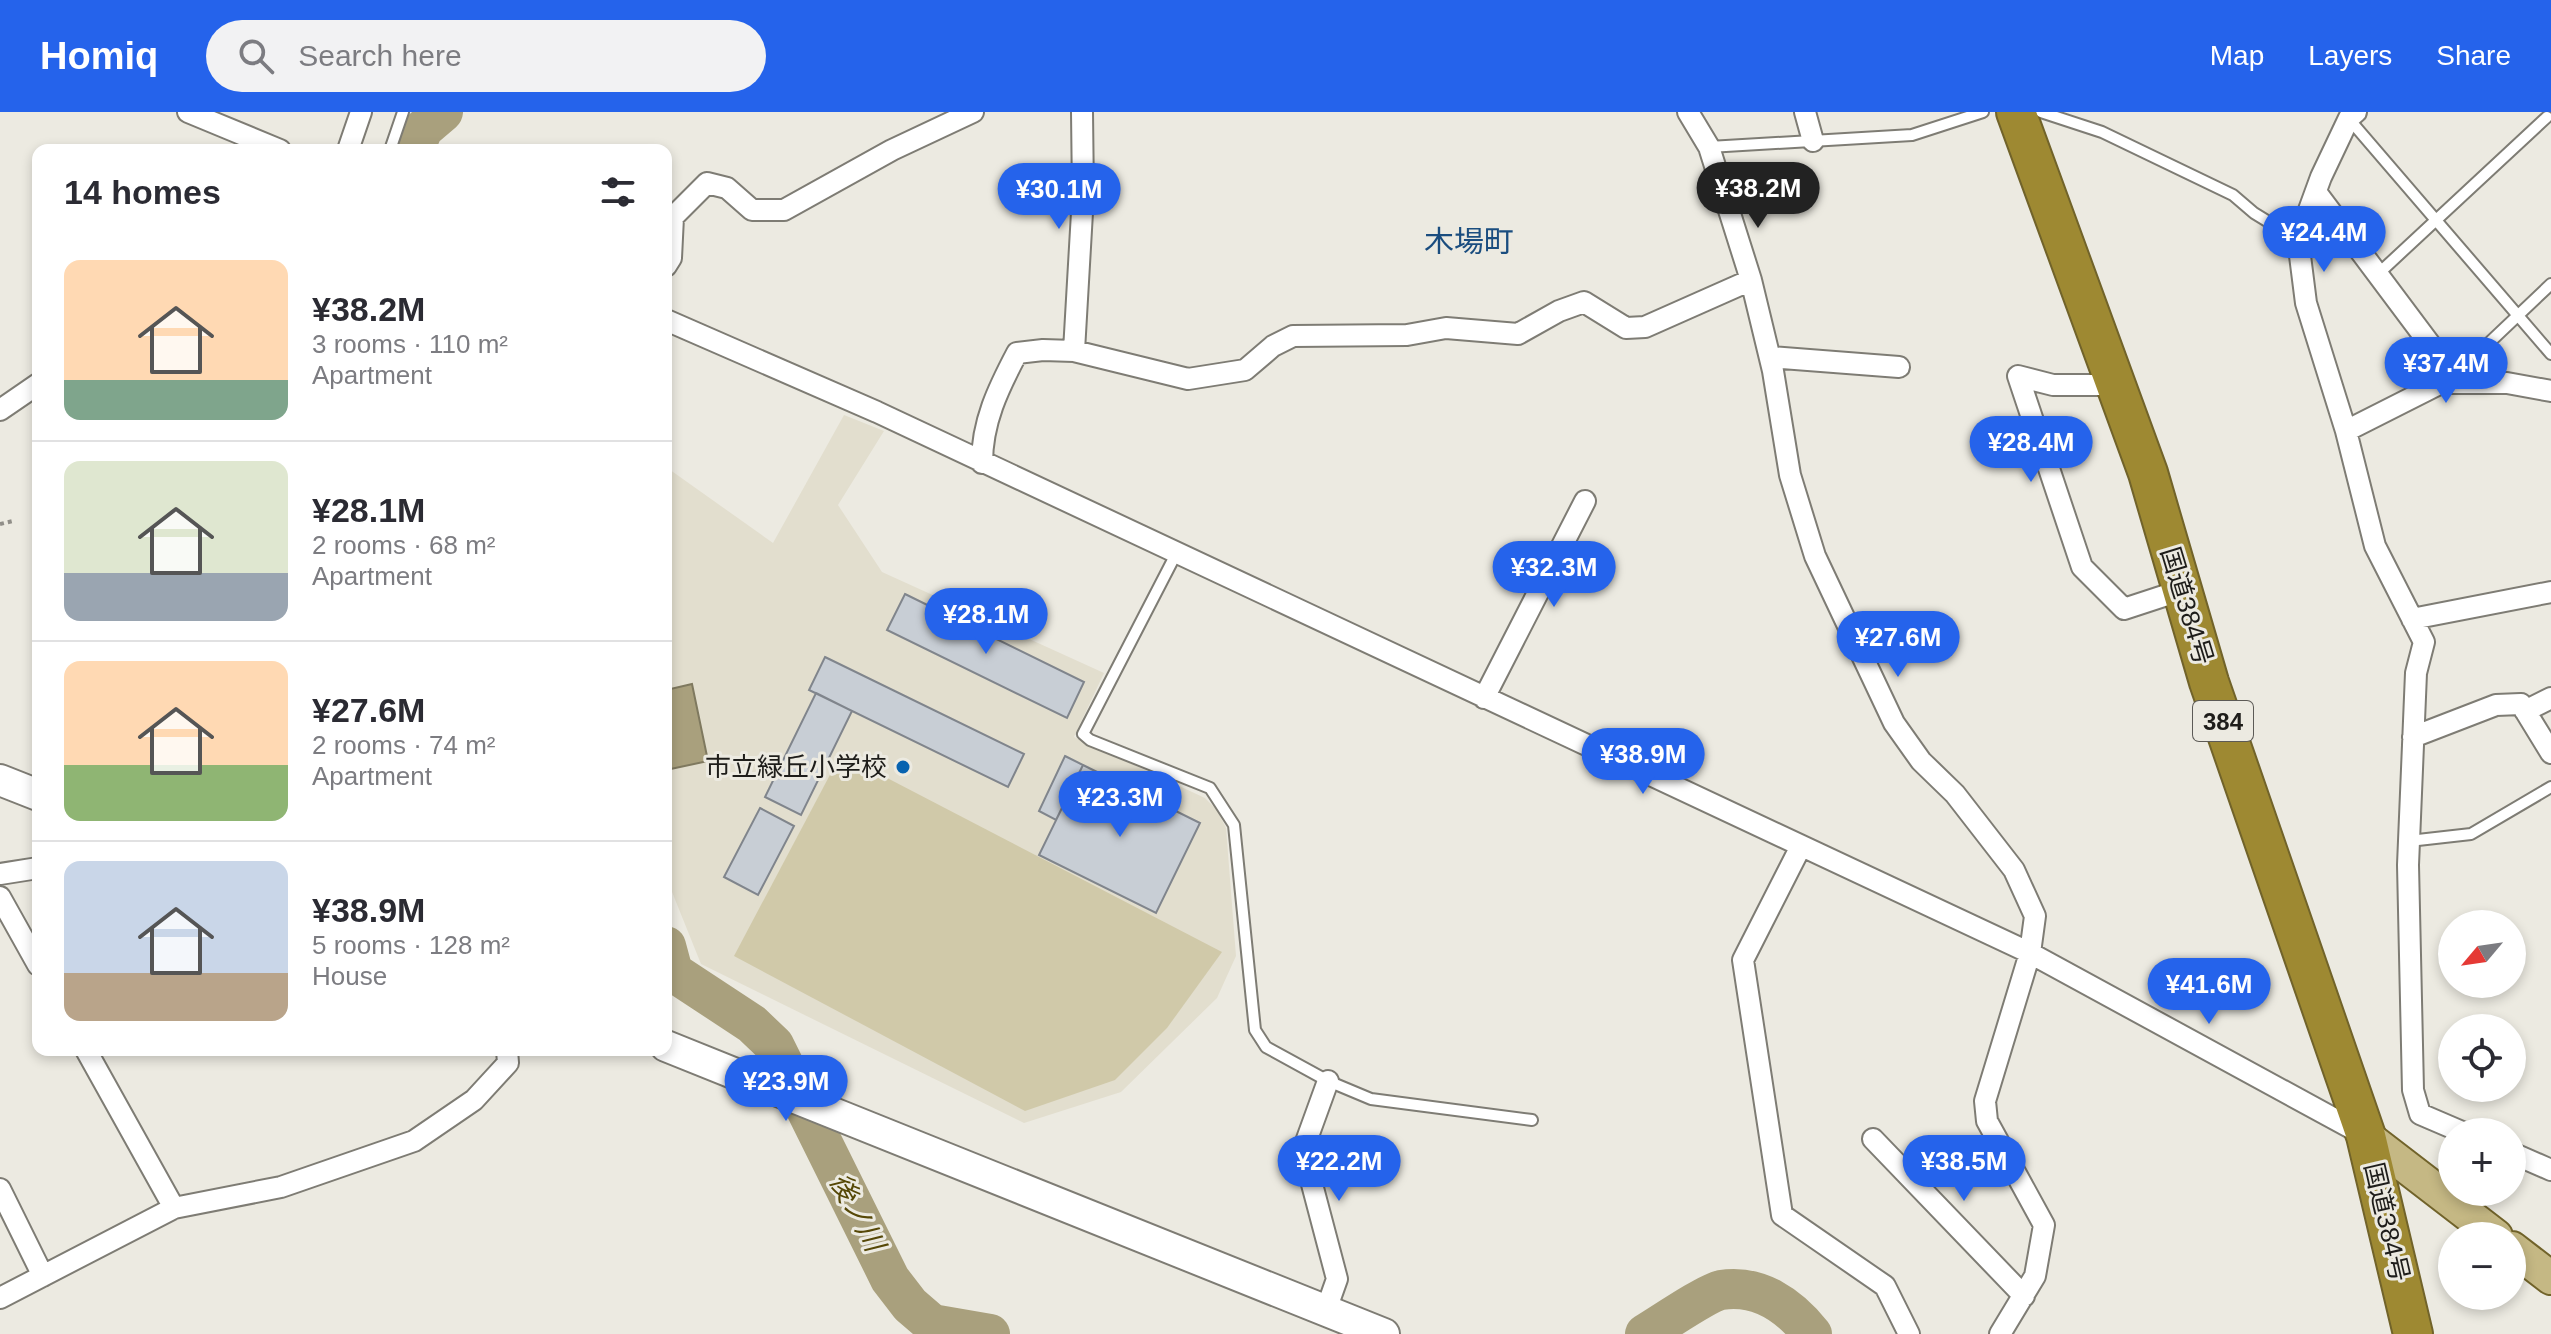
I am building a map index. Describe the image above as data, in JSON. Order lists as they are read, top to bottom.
{
  "streets": {
    "highway": ["国道384号", "384"]
  },
  "districts": ["木場町"],
  "water": ["後ノ川"],
  "places": ["市立緑丘小学校"],
  "north": "bottom left",
  "page": {
    "header": "Homiq",
    "search": "Search here",
    "nav": ["Map", "Layers", "Share"],
    "heading": "14 homes",
    "price": [
      "¥38.2M",
      "¥30.1M",
      "¥24.4M",
      "¥37.4M",
      "¥28.4M",
      "¥32.3M",
      "¥28.1M",
      "¥27.6M",
      "¥38.9M",
      "¥23.3M",
      "¥41.6M",
      "¥23.9M",
      "¥22.2M",
      "¥38.5M"
    ],
    "list": [
      {
        "name": "¥38.2M",
        "note": "3 rooms · 110 m² · Apartment"
      },
      {
        "name": "¥28.1M",
        "note": "2 rooms · 68 m² · Apartment"
      },
      {
        "name": "¥27.6M",
        "note": "2 rooms · 74 m² · Apartment"
      },
      {
        "name": "¥38.9M",
        "note": "5 rooms · 128 m² · House"
      }
    ],
    "map_buttons": ["+", "−"]
  }
}
